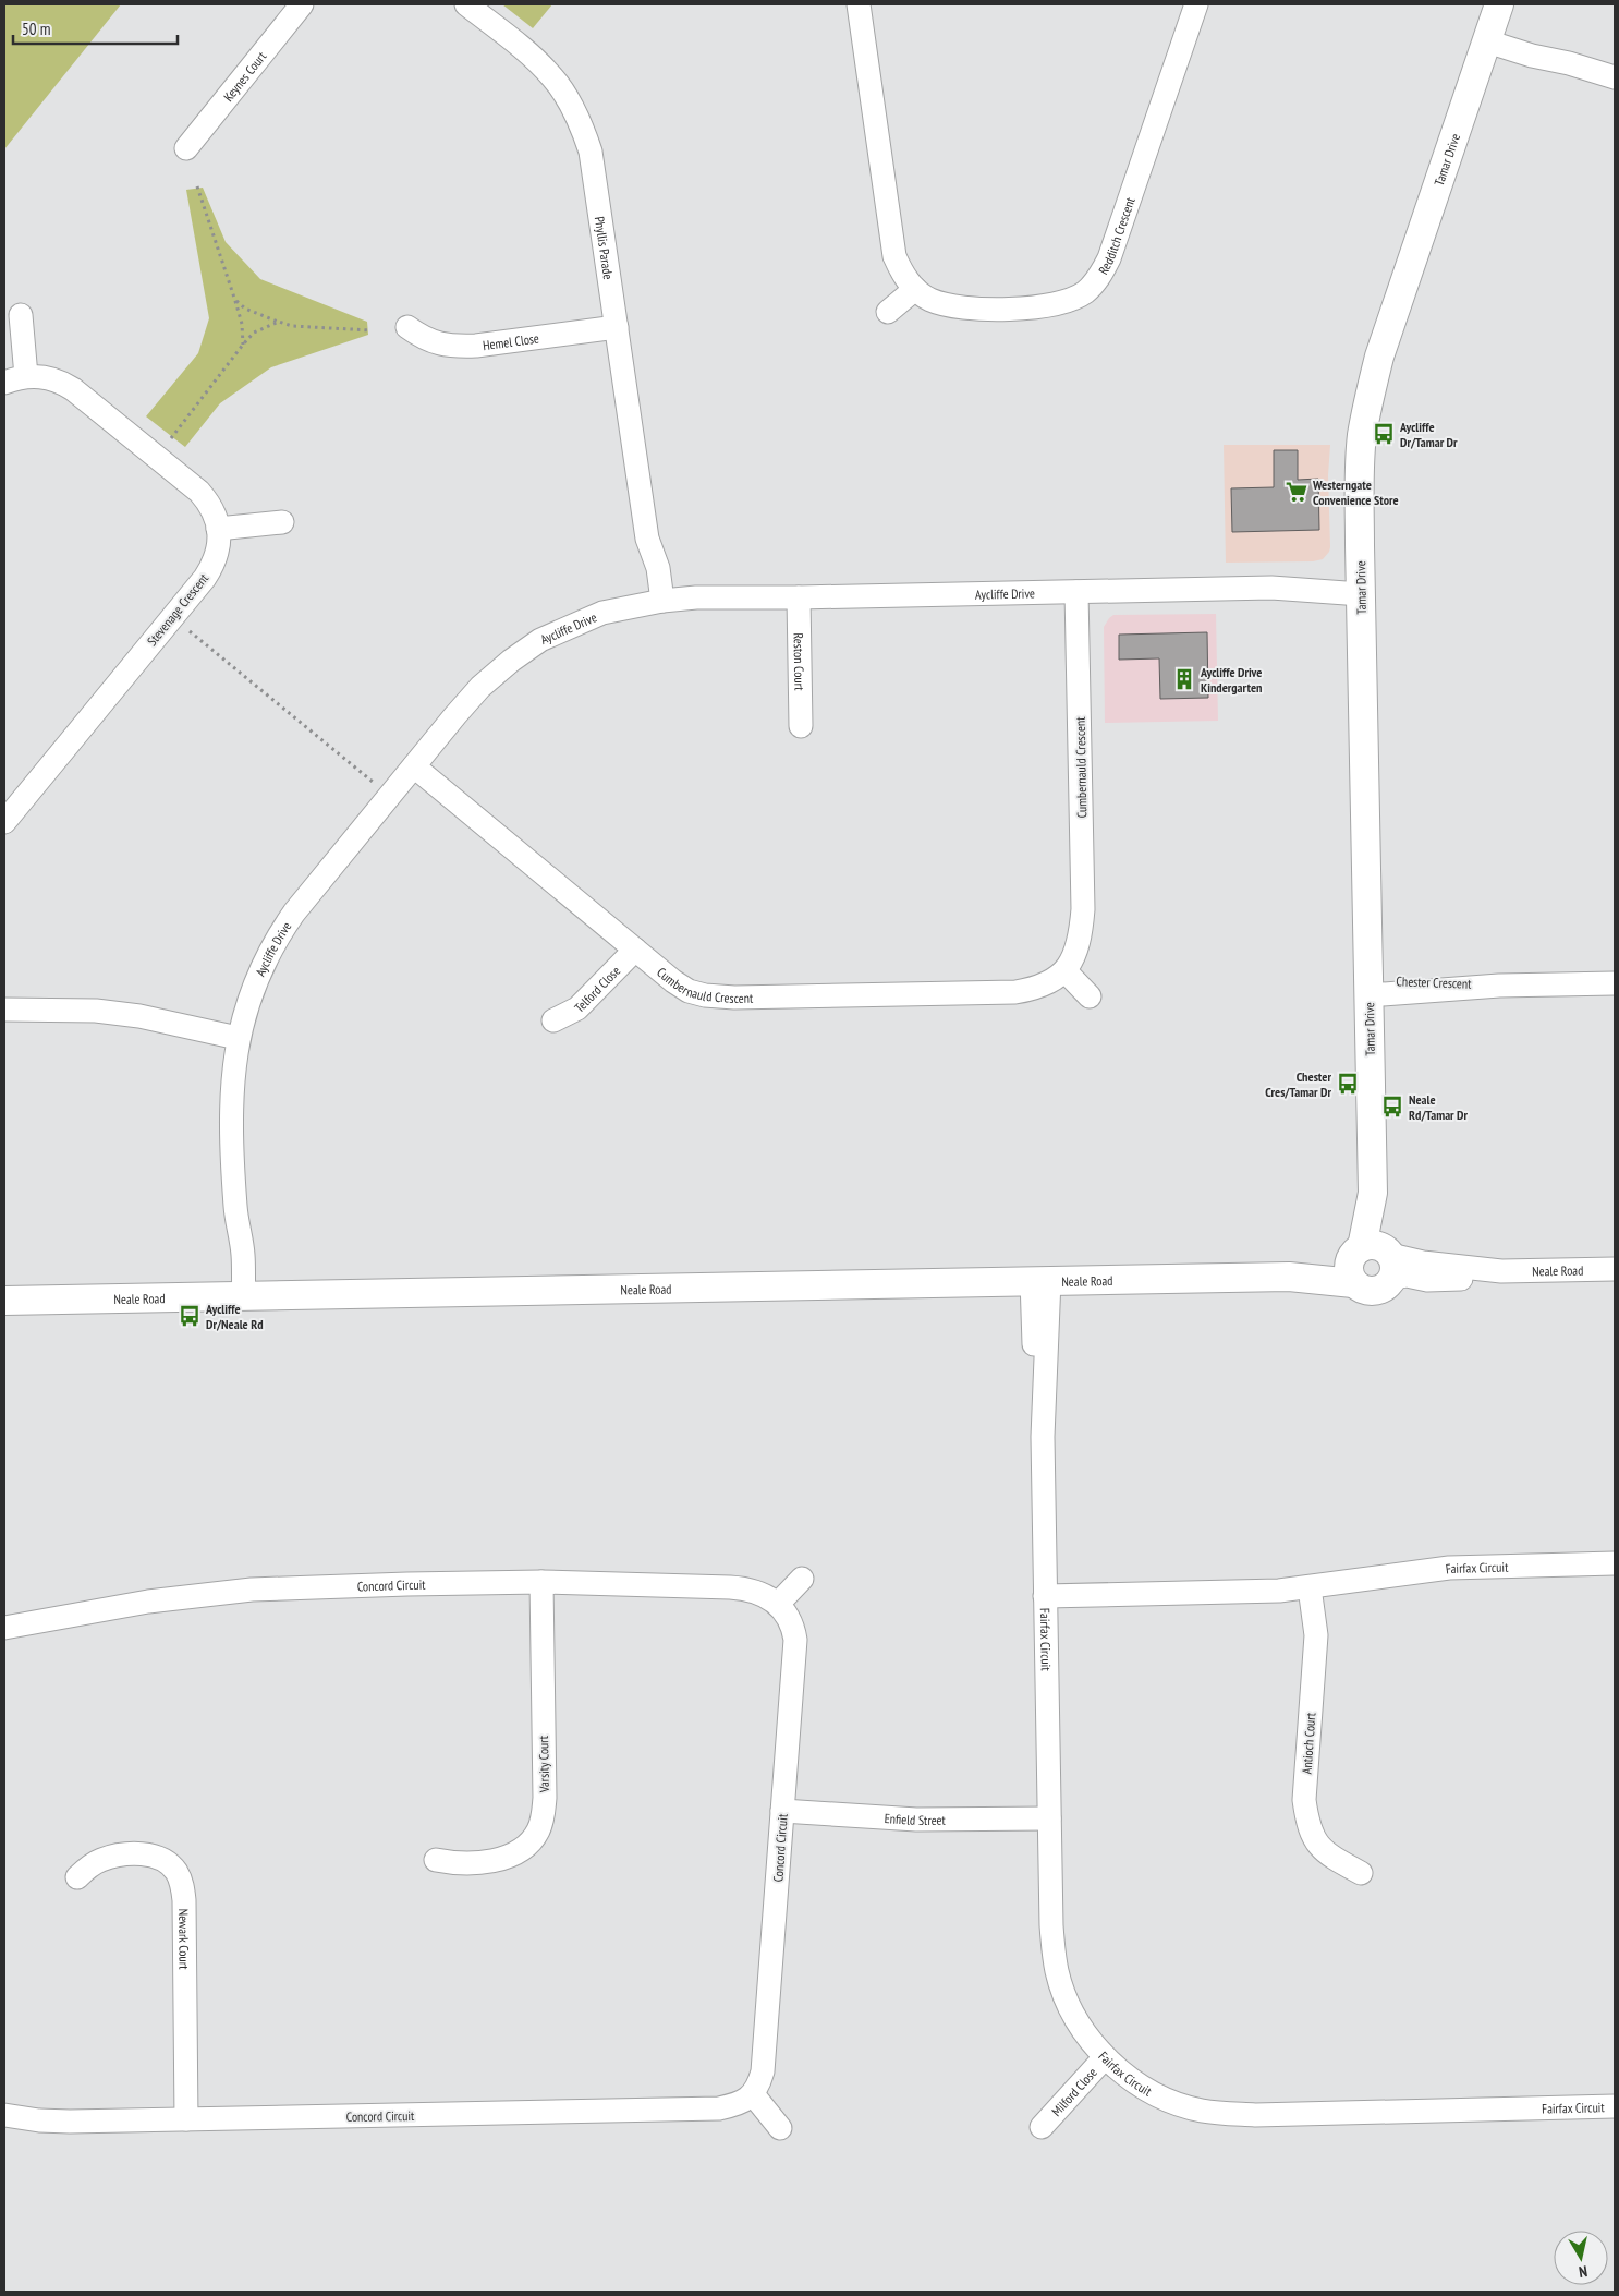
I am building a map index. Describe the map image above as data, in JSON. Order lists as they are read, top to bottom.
{
  "streets": {
    "street": [
      "Keynes Court",
      "Tamar Drive",
      "Redditch Crescent",
      "Phyllis Parade",
      "Hemel Close",
      "Aycliffe Drive",
      "Stevenage Crescent",
      "Reston Court",
      "Cumbernauld Crescent",
      "Chester Crescent",
      "Telford Close",
      "Neale Road",
      "Fairfax Circuit",
      "Concord Circuit",
      "Antioch Court",
      "Varsity Court",
      "Enfield Street",
      "Newark Court",
      "Milford Close"
    ]
  },
  "crossings": [
    ["Tamar Drive", "Aycliffe Drive"],
    ["Tamar Drive", "Chester Crescent"],
    ["Tamar Drive", "Neale Road"],
    ["Phyllis Parade", "Hemel Close"],
    ["Phyllis Parade", "Aycliffe Drive"],
    ["Aycliffe Drive", "Reston Court"],
    ["Aycliffe Drive", "Cumbernauld Crescent"],
    ["Aycliffe Drive", "Neale Road"],
    ["Cumbernauld Crescent", "Telford Close"],
    ["Neale Road", "Fairfax Circuit"],
    ["Fairfax Circuit", "Antioch Court"],
    ["Fairfax Circuit", "Enfield Street"],
    ["Fairfax Circuit", "Milford Close"],
    ["Concord Circuit", "Varsity Court"],
    ["Concord Circuit", "Enfield Street"],
    ["Concord Circuit", "Newark Court"]
  ],
  "places": {
    "bus stop": [
      "Aycliffe Dr/Tamar Dr",
      "Chester Cres/Tamar Dr",
      "Neale Rd/Tamar Dr",
      "Aycliffe Dr/Neale Rd"
    ],
    "supermarket": ["Westerngate Convenience Store"],
    "building": ["Aycliffe Drive Kindergarten"]
  },
  "scale_bar": "50 m",
  "north": "bottom"
}
